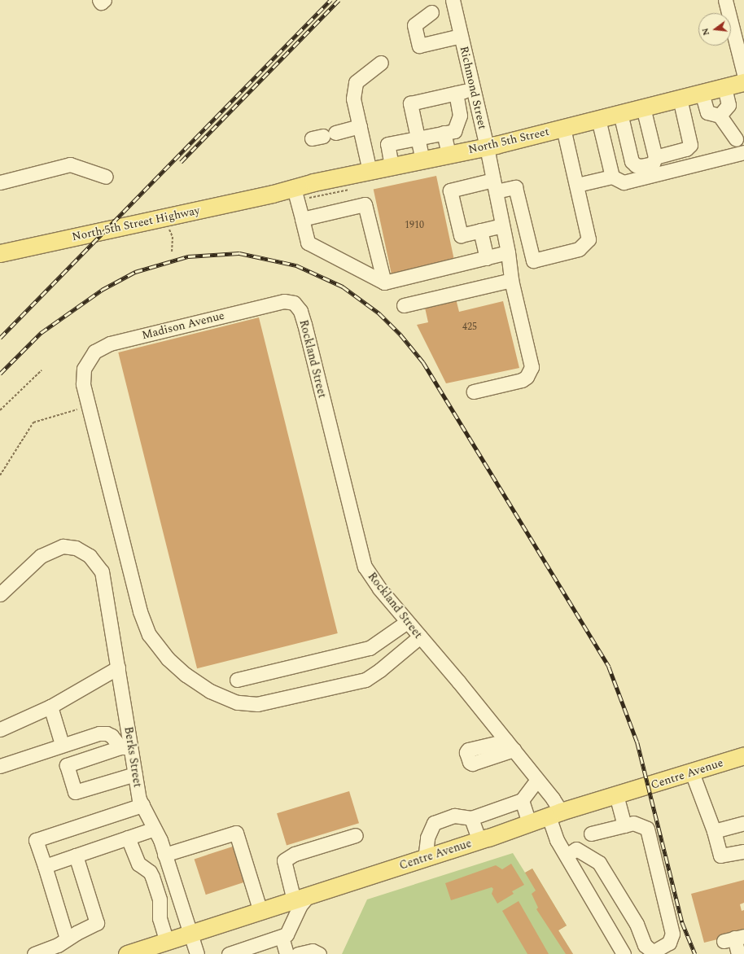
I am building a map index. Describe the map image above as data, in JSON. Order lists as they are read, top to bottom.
{
  "streets": {
    "main road": ["North 5th Street", "North 5th Street Highway", "Centre Avenue"],
    "street": [
      "Richmond Street",
      "Madison Avenue",
      "Rockland Street",
      "Berks Street"
    ]
  },
  "crossings": [
    ["Richmond Street", "North 5th Street"],
    ["North 5th Street", "North 5th Street Highway"],
    ["Madison Avenue", "Rockland Street"],
    ["Rockland Street", "Centre Avenue"],
    ["Berks Street", "Centre Avenue"]
  ],
  "house_numbers": ["1910", "425"],
  "north": "left"
}
